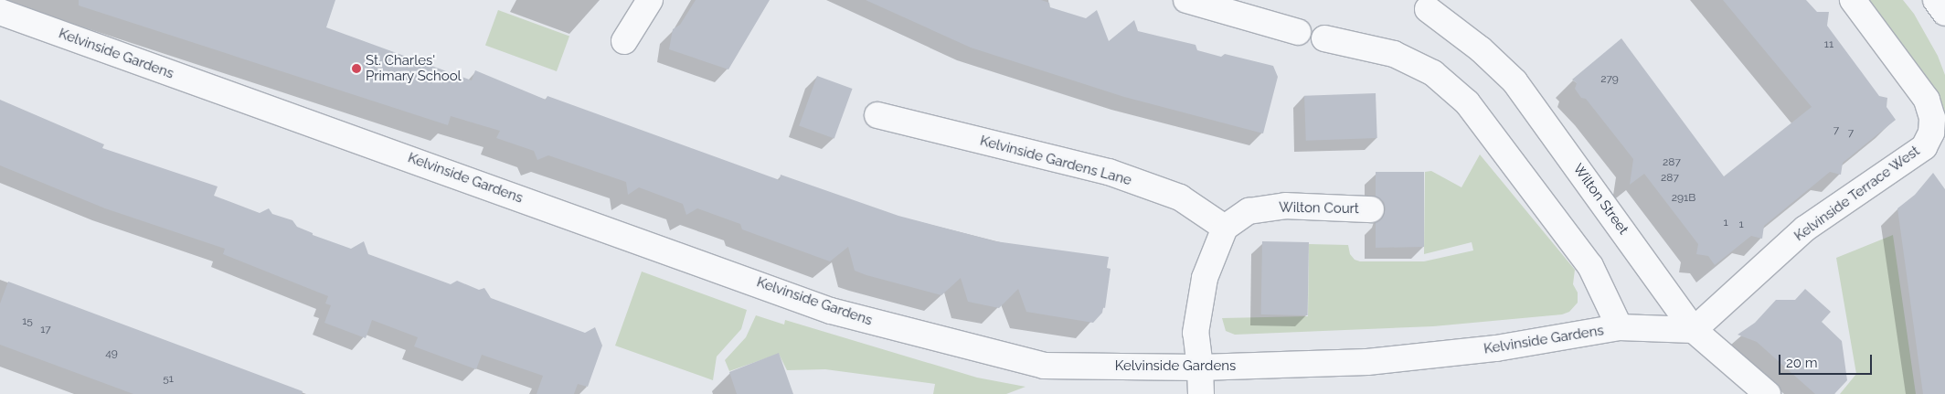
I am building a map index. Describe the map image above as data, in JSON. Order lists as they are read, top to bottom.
{
  "streets": {
    "street": [
      "Kelvinside Gardens",
      "Kelvinside Gardens Lane",
      "Kelvinside Terrace West",
      "Wilton Street",
      "Wilton Court"
    ]
  },
  "crossings": [
    ["Kelvinside Gardens", "Kelvinside Terrace West"],
    ["Kelvinside Gardens", "Wilton Street"],
    ["Kelvinside Gardens Lane", "Wilton Court"],
    ["Kelvinside Terrace West", "Wilton Street"]
  ],
  "places": ["St. Charles' Primary School"],
  "house_numbers": [
    "11",
    "279",
    "7",
    "7",
    "287",
    "287",
    "291B",
    "1",
    "1",
    "15",
    "17",
    "49",
    "51"
  ],
  "scale_bar": "20 m"
}
